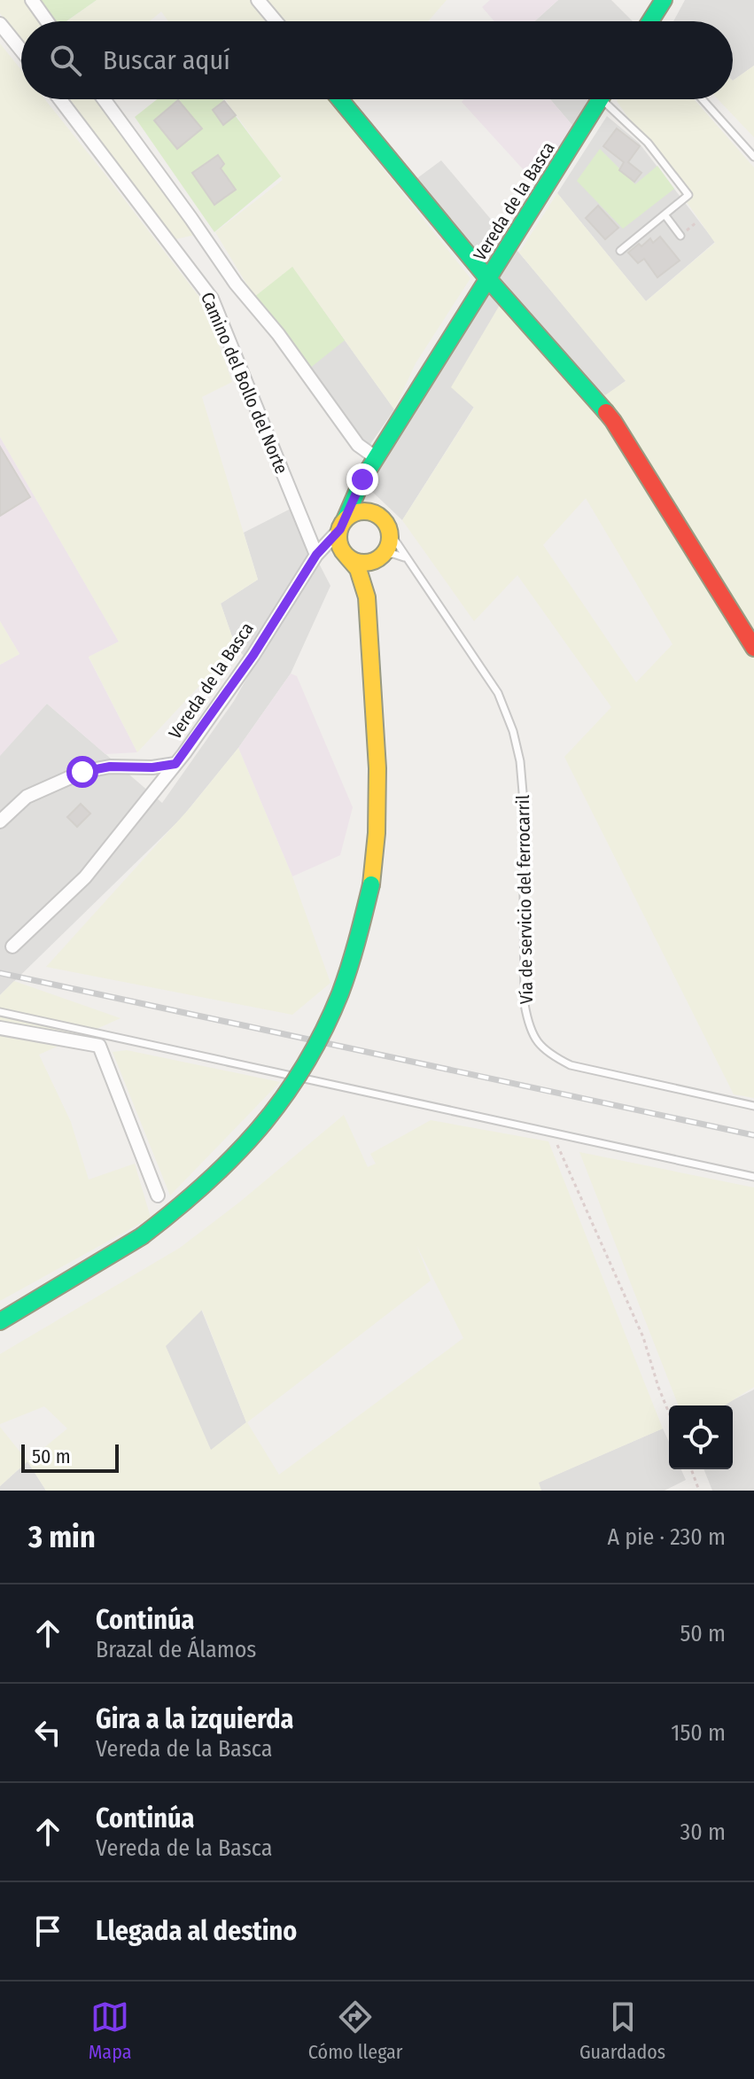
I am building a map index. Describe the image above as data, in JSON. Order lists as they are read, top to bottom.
{
  "streets": {
    "street": ["Vereda de la Basca", "Camino del Bollo del Norte"],
    "lane": ["Vía de servicio del ferrocarril"]
  },
  "crossings": [
    ["Vereda de la Basca", "Camino del Bollo del Norte"],
    ["Vereda de la Basca", "Vía de servicio del ferrocarril"]
  ],
  "scale_bar": "50 m",
  "page": {
    "search": "Buscar aquí",
    "scale": "50 m",
    "heading": ["3 min", "A pie · 230 m"],
    "list": [
      ["Continúa", "Brazal de Álamos", "50 m"],
      ["Gira a la izquierda", "Vereda de la Basca", "150 m"],
      ["Continúa", "Vereda de la Basca", "30 m"],
      "Llegada al destino"
    ],
    "nav": ["Mapa", "Cómo llegar", "Guardados"]
  }
}
